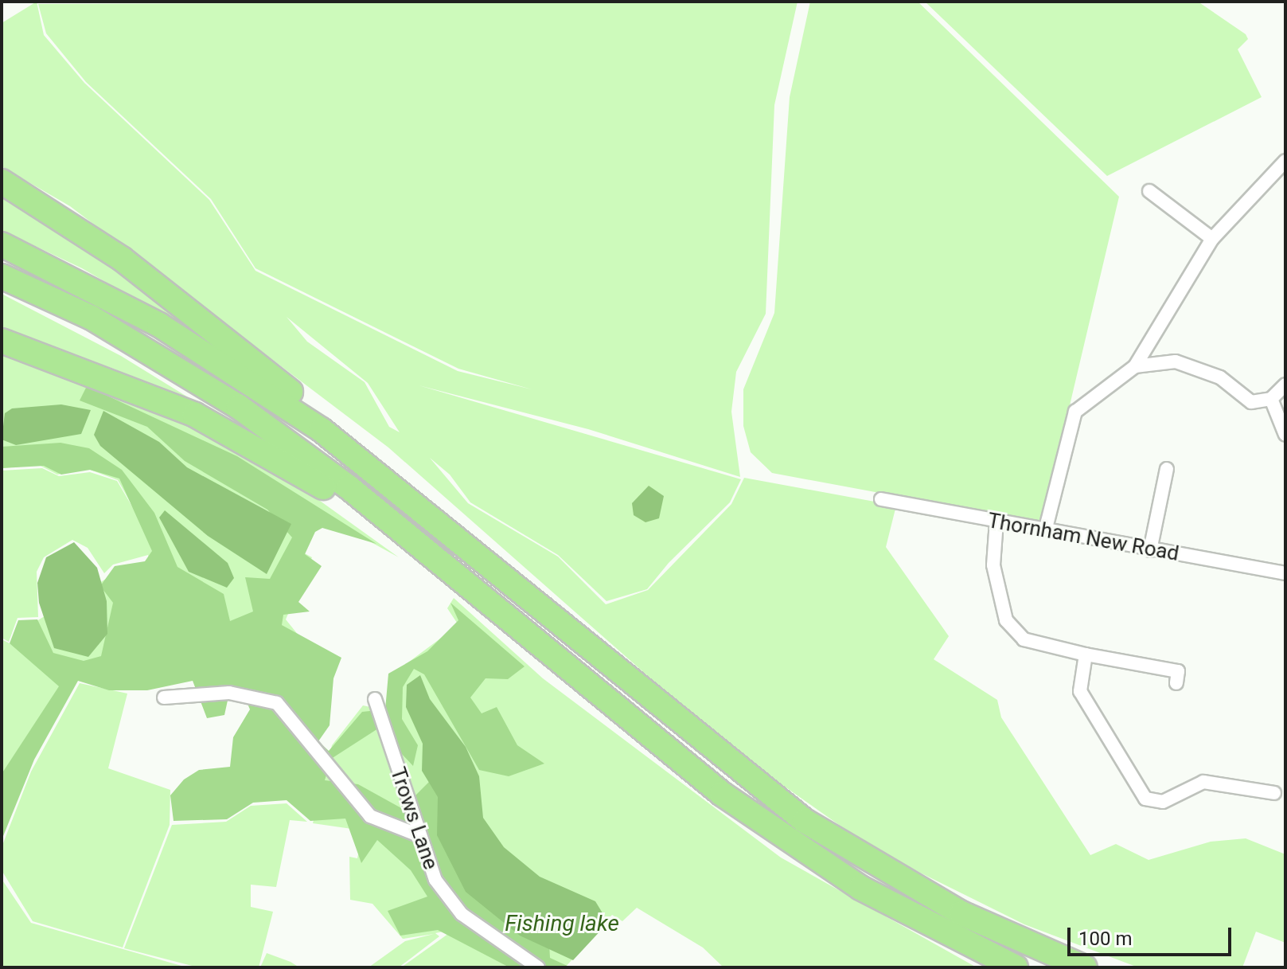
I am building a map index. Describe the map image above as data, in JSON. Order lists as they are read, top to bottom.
{
  "streets": {
    "street": ["Thornham New Road", "Trows Lane"]
  },
  "water": ["Fishing lake"],
  "scale_bar": "100 m"
}
